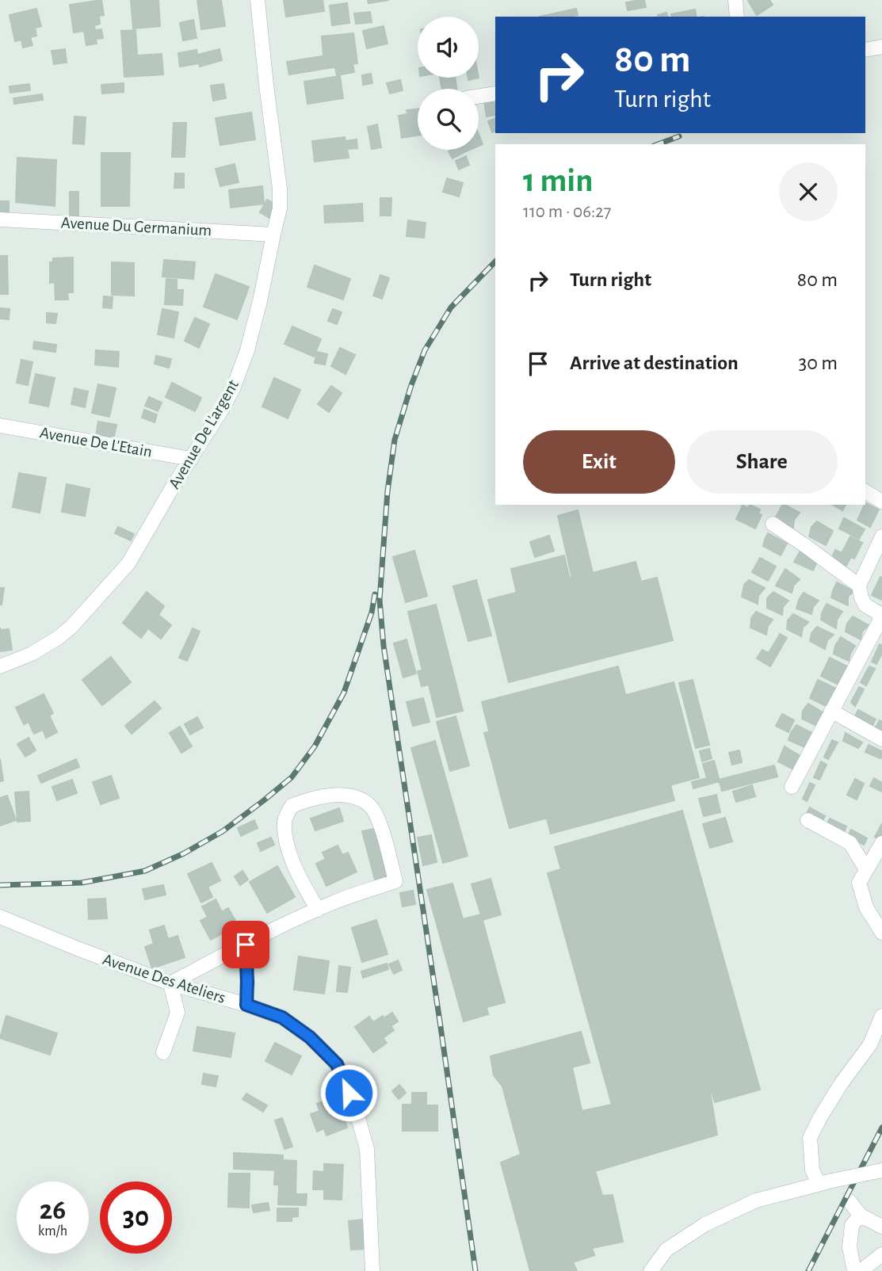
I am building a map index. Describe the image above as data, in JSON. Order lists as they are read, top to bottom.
{
  "streets": {
    "street": [
      "Avenue Du Germanium",
      "Avenue De L'argent",
      "Avenue De L'Etain",
      "Avenue Des Ateliers"
    ]
  },
  "crossings": [
    ["Avenue Du Germanium", "Avenue De L'argent"],
    ["Avenue De L'argent", "Avenue De L'Etain"]
  ],
  "page": {
    "turn": ["80 m", "Turn right"],
    "heading": ["1 min", "110 m · 06:27"],
    "list": [
      {
        "name": "Turn right",
        "value": "80 m"
      },
      {
        "name": "Arrive at destination",
        "value": "30 m"
      }
    ],
    "buttons": ["Exit", "Share"],
    "speed": "26 km/h",
    "limit": "30"
  }
}
